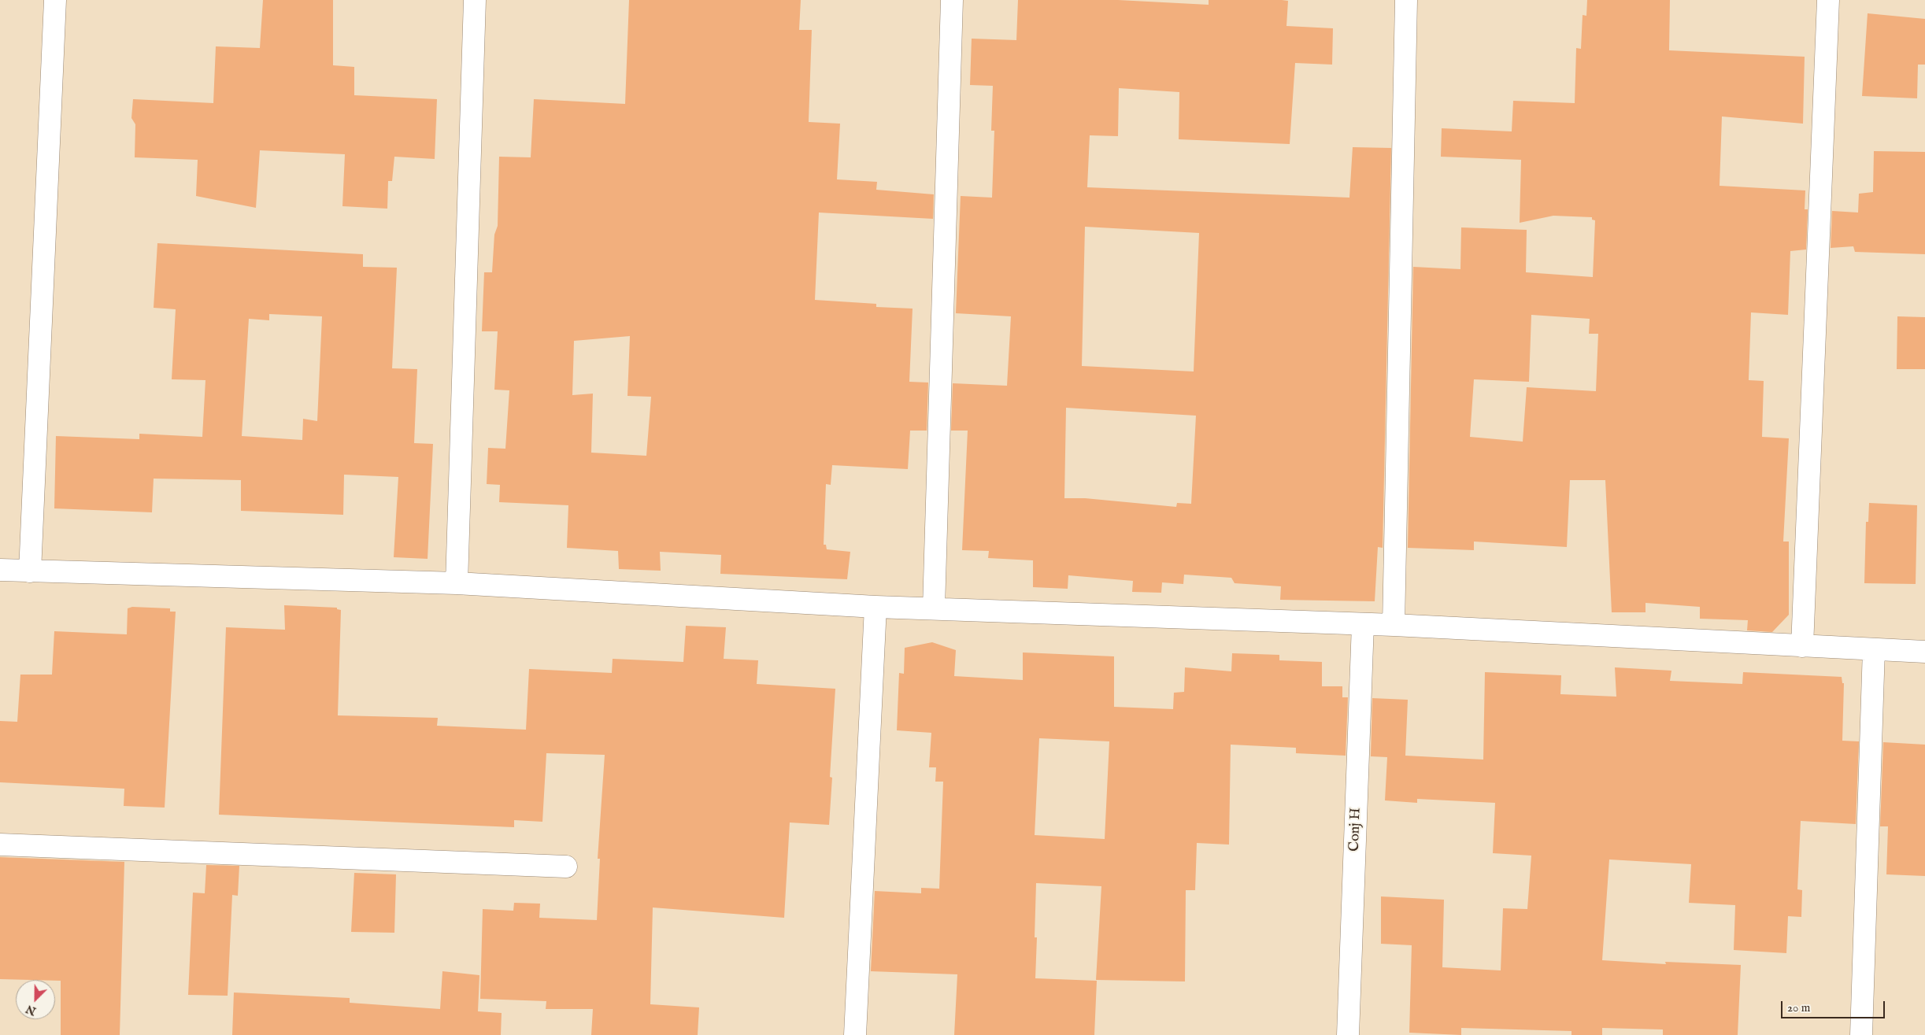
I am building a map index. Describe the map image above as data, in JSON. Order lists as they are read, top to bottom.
{
  "streets": {
    "street": ["Conj H"]
  },
  "scale_bar": "20 m",
  "north": "bottom left"
}
